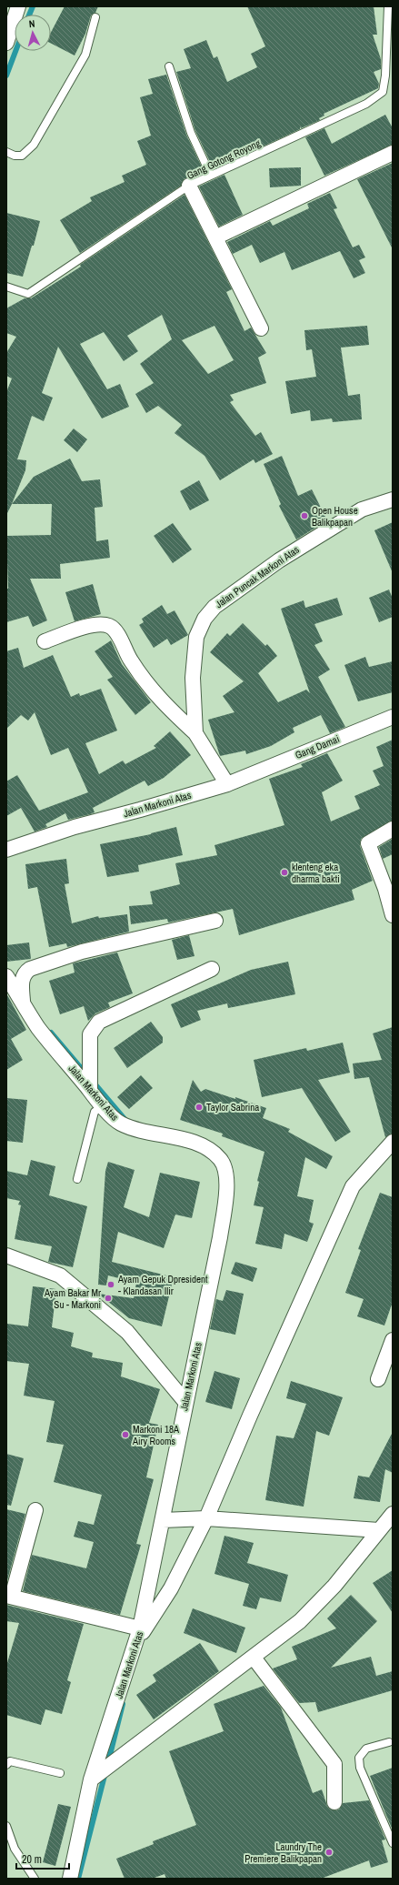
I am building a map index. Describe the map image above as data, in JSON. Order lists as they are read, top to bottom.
{
  "streets": {
    "street": ["Jalan Puncak Markoni Atas", "Gang Damai", "Jalan Markoni Atas"],
    "lane": ["Gang Gotong Royong"]
  },
  "crossings": [
    ["Jalan Puncak Markoni Atas", "Jalan Markoni Atas"],
    ["Gang Damai", "Jalan Markoni Atas"]
  ],
  "places": [
    "Open House Balikpapan",
    "klenteng eka dharma bakti",
    "Taylor Sabrina",
    "Ayam Gepuk Dpresident - Klandasan Ilir",
    "Ayam Bakar Mr Su - Markoni",
    "Markoni 18A Airy Rooms",
    "Laundry The Premiere Balikpapan"
  ],
  "scale_bar": "20 m",
  "north": "top"
}
